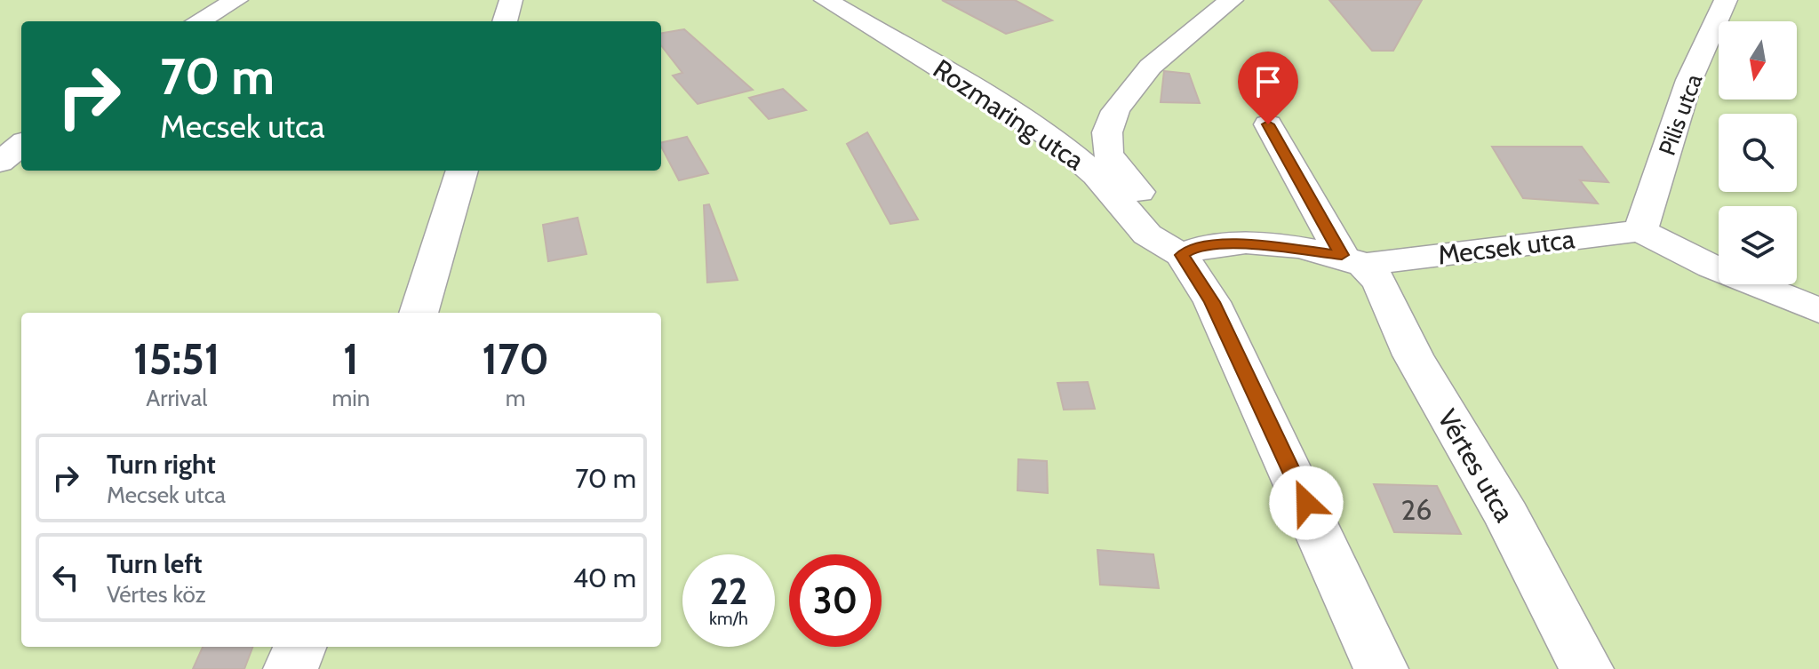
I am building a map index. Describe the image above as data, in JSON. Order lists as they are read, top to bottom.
{
  "streets": {
    "street": [
      "Rozmaring utca",
      "Pilis utca",
      "Mecsek utca",
      "Vértes utca"
    ]
  },
  "crossings": [
    ["Rozmaring utca", "Mecsek utca"],
    ["Pilis utca", "Mecsek utca"],
    ["Mecsek utca", "Vértes utca"]
  ],
  "house_numbers": ["26"],
  "north": "bottom",
  "page": {
    "turn": ["70 m", "Mecsek utca"],
    "eta": [
      "15:51",
      "Arrival",
      "1",
      "min",
      "170",
      "m"
    ],
    "list": [
      {
        "name": "Turn right",
        "note": "Mecsek utca",
        "value": "70 m"
      },
      {
        "name": "Turn left",
        "note": "Vértes köz",
        "value": "40 m"
      }
    ],
    "speed": "22 km/h",
    "limit": "30"
  }
}
